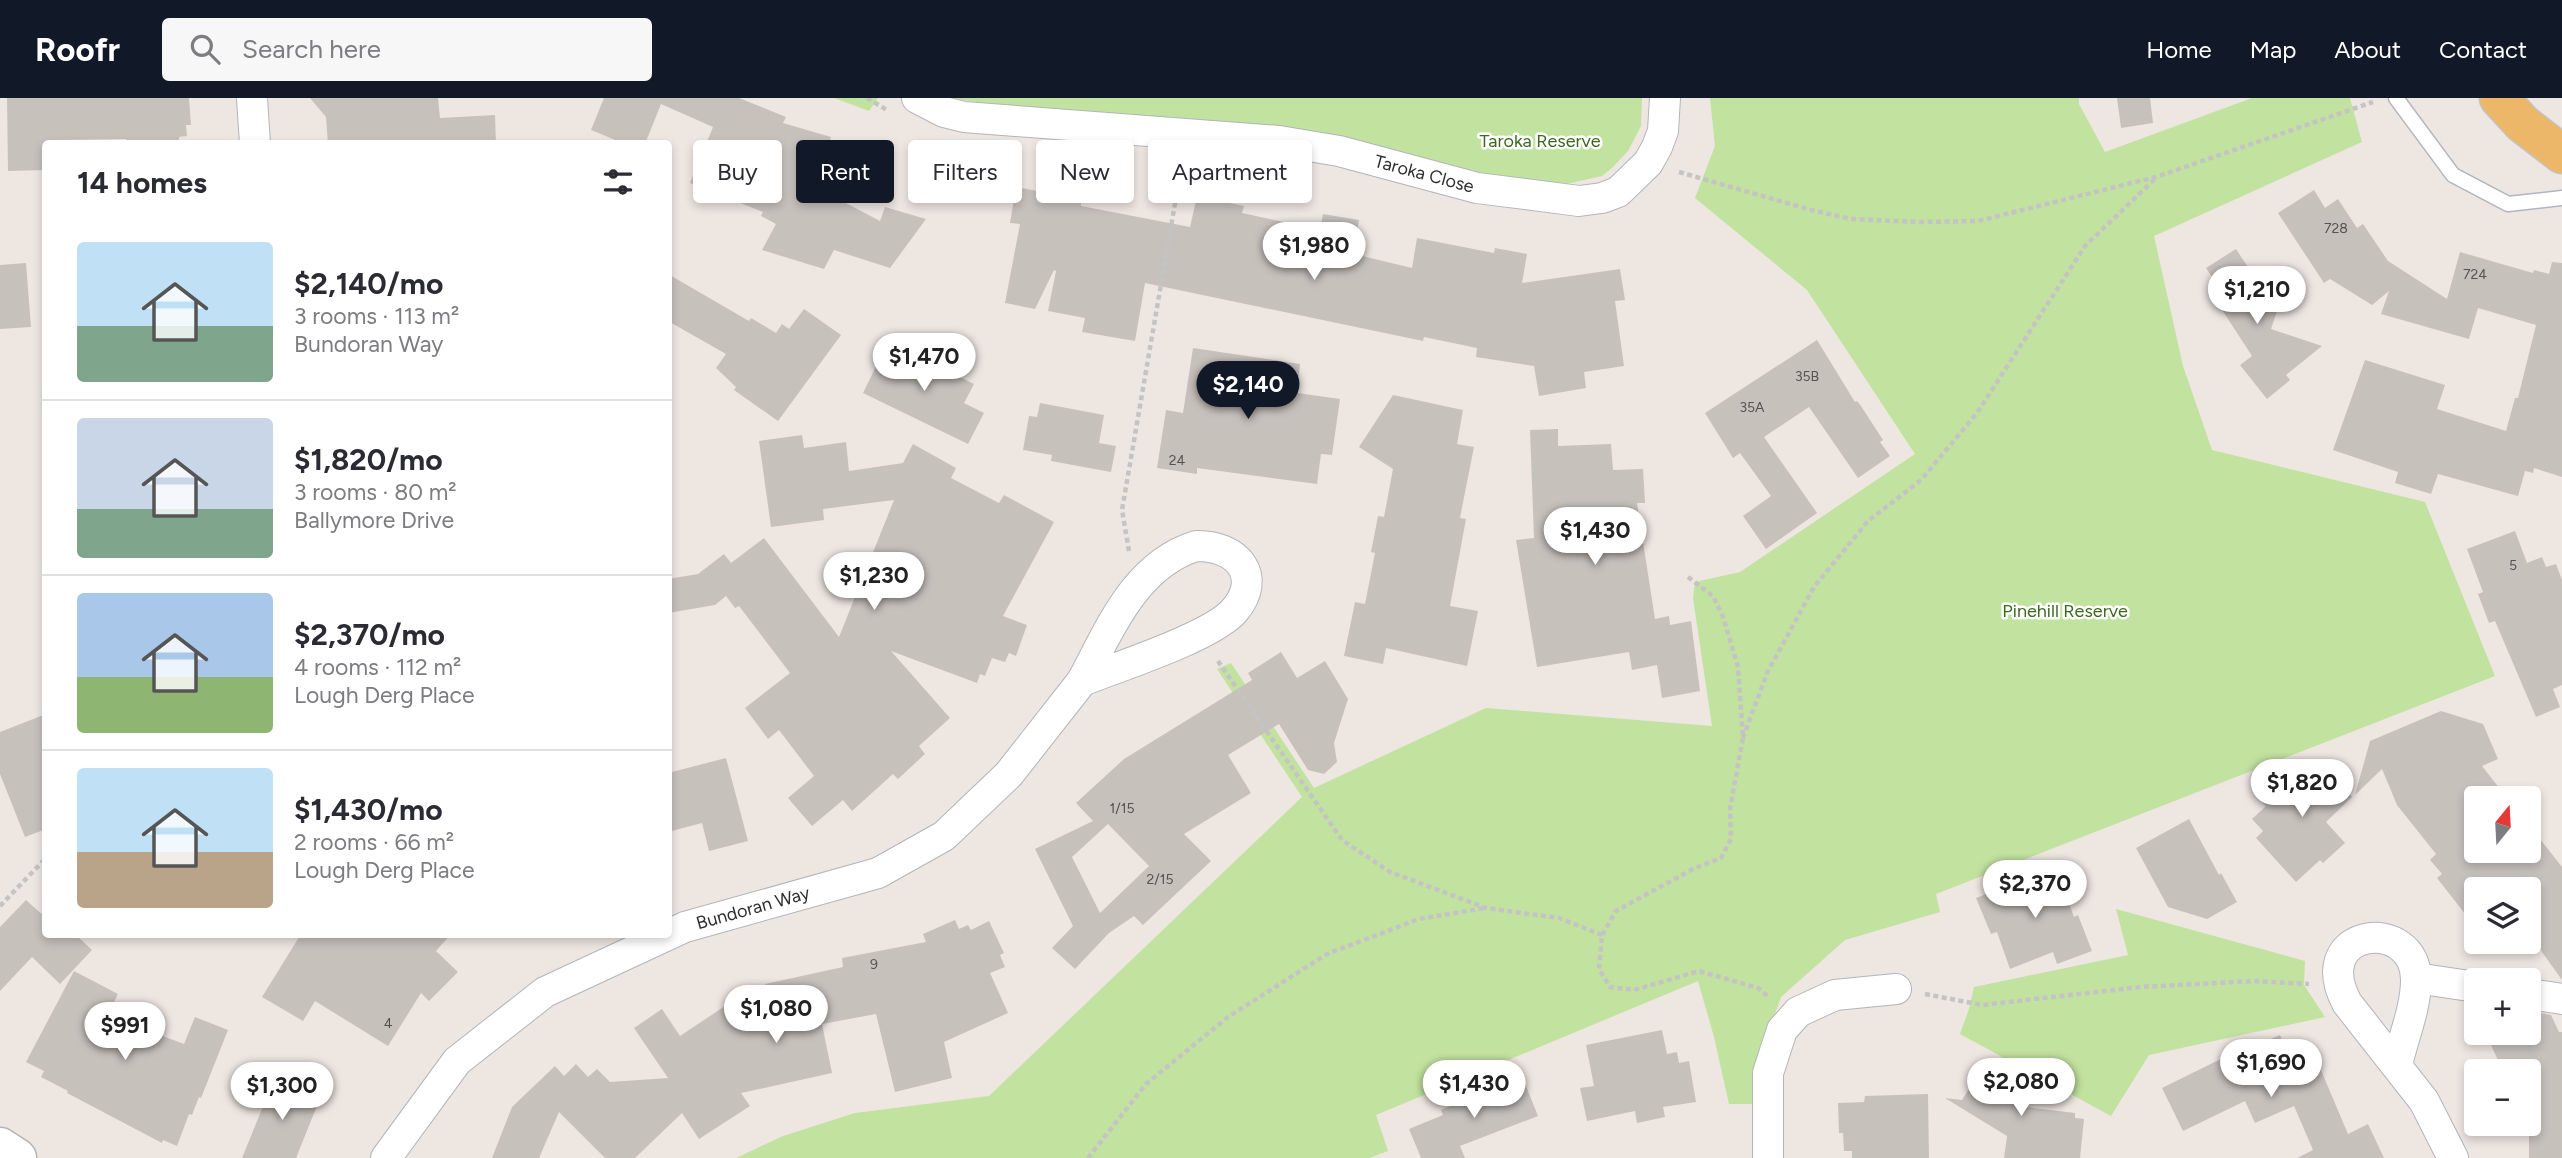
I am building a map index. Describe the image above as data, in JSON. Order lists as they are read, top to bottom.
{
  "streets": {
    "street": ["Taroka Close", "Bundoran Way"]
  },
  "parks": ["Taroka Reserve", "Pinehill Reserve"],
  "house_numbers": [
    "728",
    "724",
    "35B",
    "35A",
    "24",
    "5",
    "1/15",
    "2/15",
    "9",
    "4"
  ],
  "north": "top",
  "page": {
    "header": "Roofr",
    "search": "Search here",
    "nav": [
      "Home",
      "Map",
      "About",
      "Contact"
    ],
    "chip": [
      "Buy",
      "Rent",
      "Filters",
      "New",
      "Apartment"
    ],
    "heading": "14 homes",
    "price": [
      "$1,980",
      "$1,210",
      "$1,470",
      "$2,140",
      "$1,430",
      "$1,230",
      "$1,820",
      "$2,370",
      "$1,080",
      "$991",
      "$1,690",
      "$2,080",
      "$1,430",
      "$1,300"
    ],
    "list": [
      {
        "name": "$2,140/mo",
        "note": "3 rooms · 113 m² · Bundoran Way"
      },
      {
        "name": "$1,820/mo",
        "note": "3 rooms · 80 m² · Ballymore Drive"
      },
      {
        "name": "$2,370/mo",
        "note": "4 rooms · 112 m² · Lough Derg Place"
      },
      {
        "name": "$1,430/mo",
        "note": "2 rooms · 66 m² · Lough Derg Place"
      }
    ],
    "map_buttons": ["+", "−"]
  }
}
